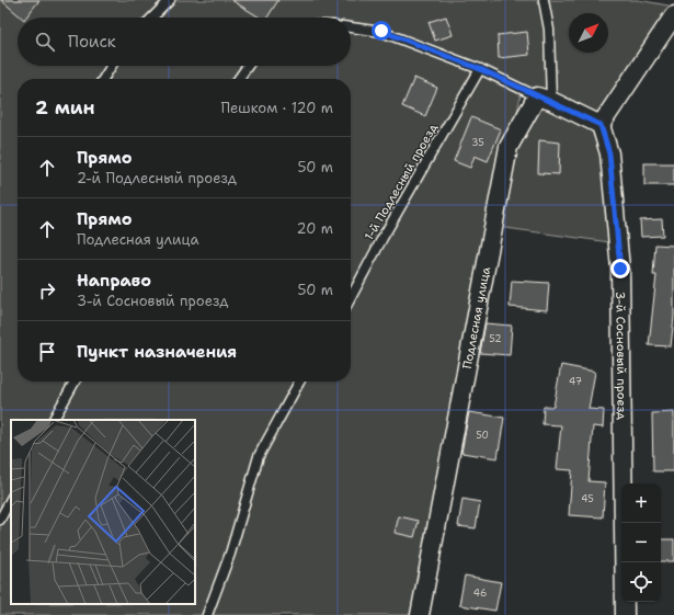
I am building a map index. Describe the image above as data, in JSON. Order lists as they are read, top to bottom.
{
  "streets": {
    "street": ["Подлесная улица", "3-й Сосновый проезд"],
    "lane": ["1-й Подлесный проезд"]
  },
  "house_numbers": [
    "35",
    "52",
    "47",
    "50",
    "45",
    "46"
  ],
  "north": "top right",
  "page": {
    "search": "Поиск",
    "heading": ["2 мин", "Пешком · 120 m"],
    "list": [
      ["Прямо", "2-й Подлесный проезд", "50 m"],
      ["Прямо", "Подлесная улица", "20 m"],
      ["Направо", "3-й Сосновый проезд", "50 m"],
      "Пункт назначения"
    ],
    "map_buttons": ["+", "−"]
  }
}
